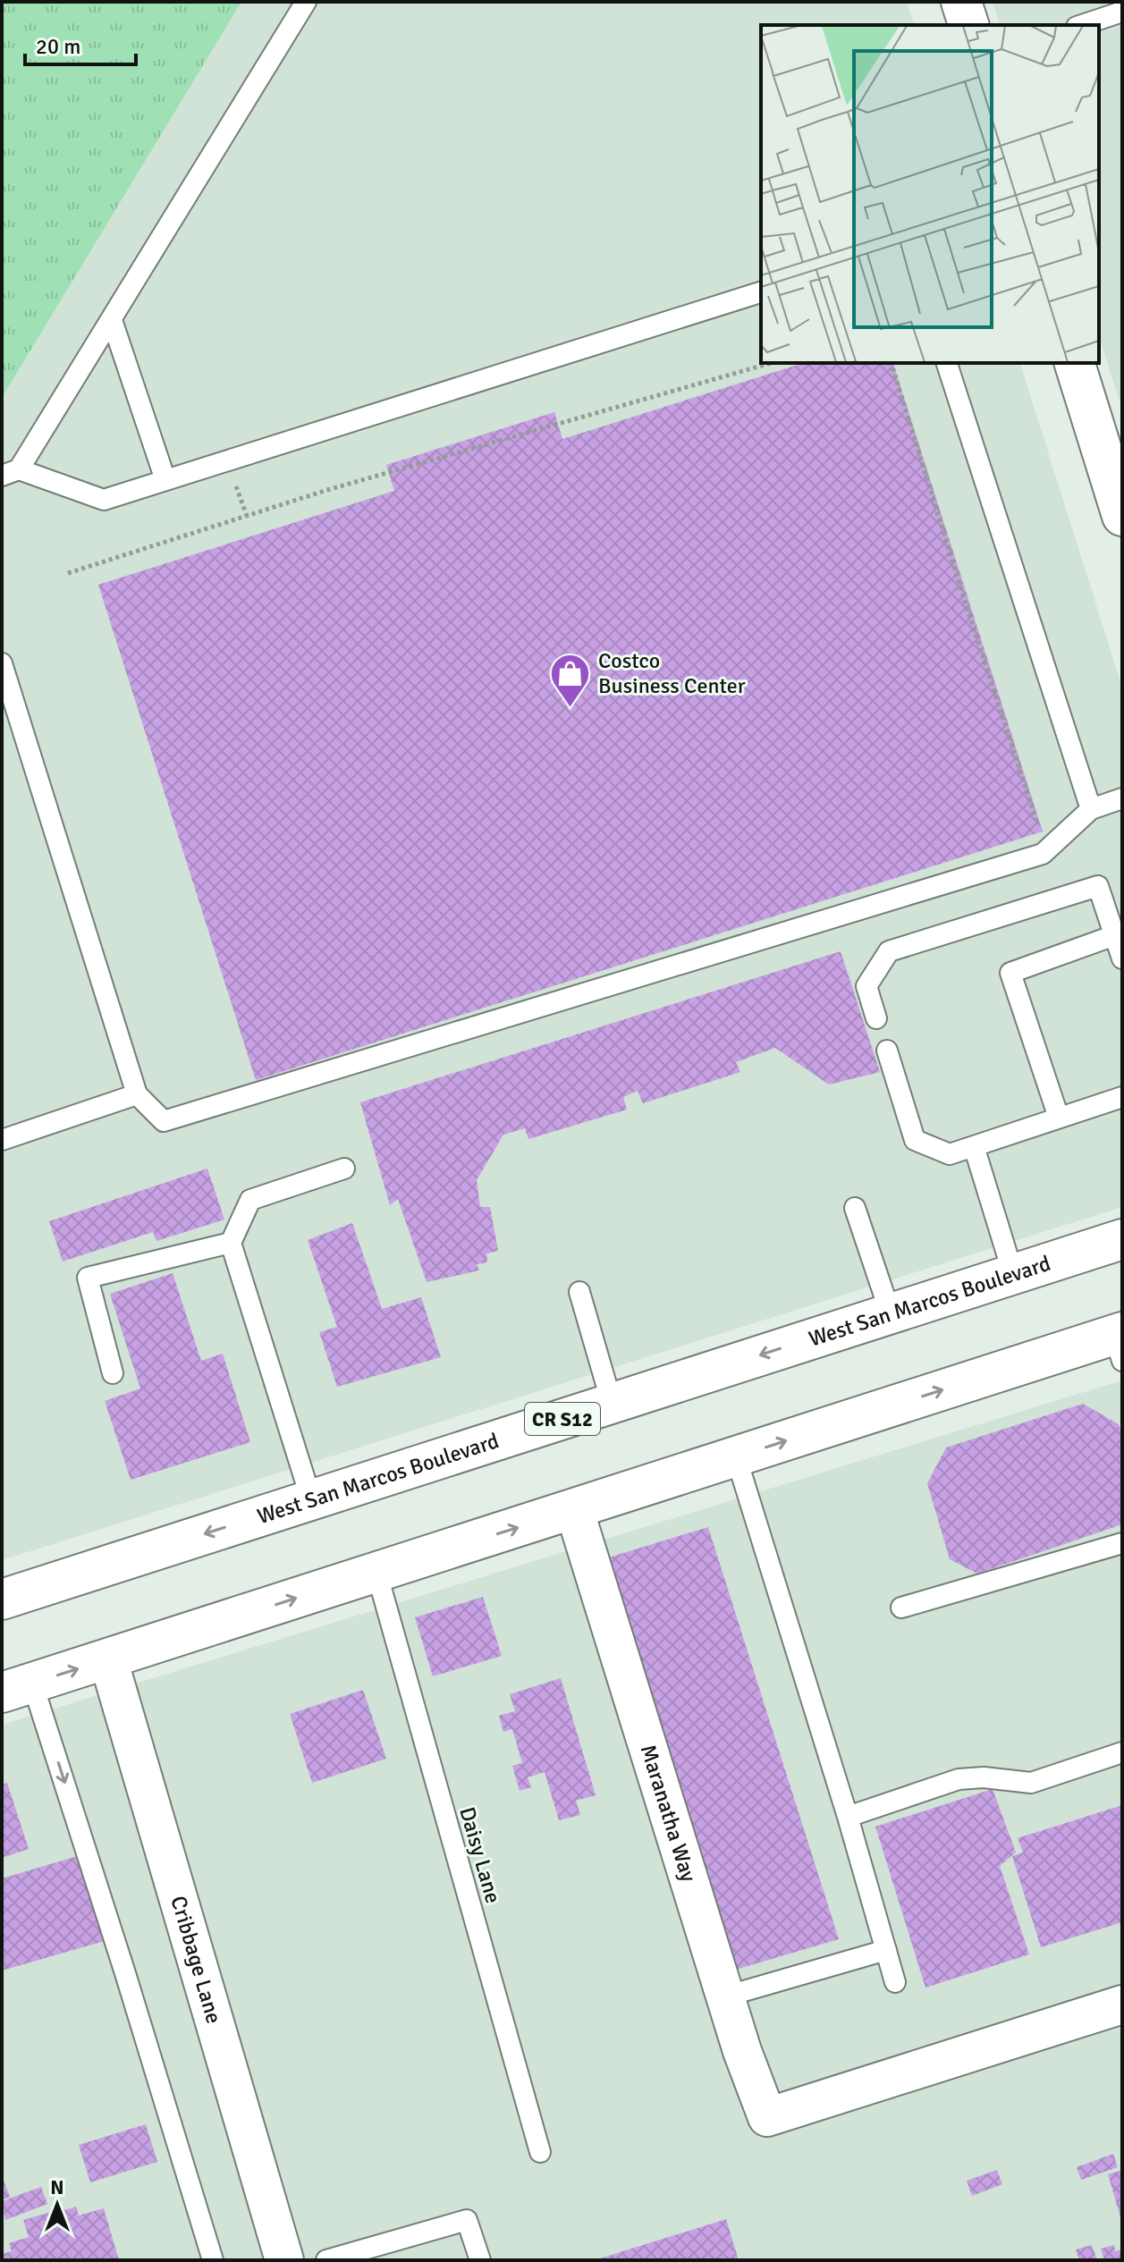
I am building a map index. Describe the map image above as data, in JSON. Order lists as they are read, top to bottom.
{
  "streets": {
    "main road": ["West San Marcos Boulevard", "CR S12"],
    "street": ["Maranatha Way", "Cribbage Lane"],
    "lane": ["Daisy Lane"]
  },
  "places": {
    "shop": ["Costco Business Center"]
  },
  "scale_bar": "20 m",
  "north": "top"
}
